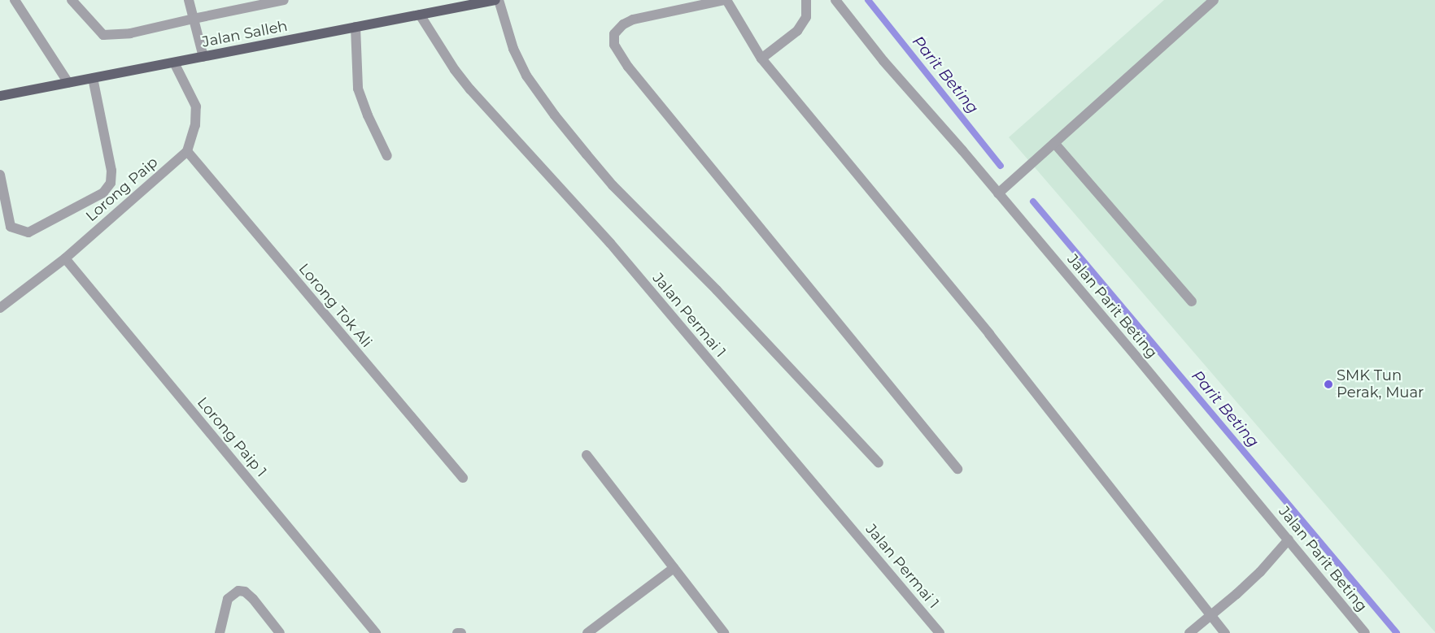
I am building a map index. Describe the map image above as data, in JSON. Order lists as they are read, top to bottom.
{
  "streets": {
    "main road": ["Jalan Salleh"],
    "street": [
      "Lorong Paip",
      "Lorong Tok Ali",
      "Jalan Parit Beting",
      "Jalan Permai 1",
      "Lorong Paip 1"
    ]
  },
  "crossings": [
    ["Jalan Salleh", "Jalan Permai 1"],
    ["Lorong Paip", "Lorong Tok Ali"],
    ["Lorong Paip", "Lorong Paip 1"]
  ],
  "water": ["Parit Beting"],
  "places": ["SMK Tun Perak, Muar"]
}
